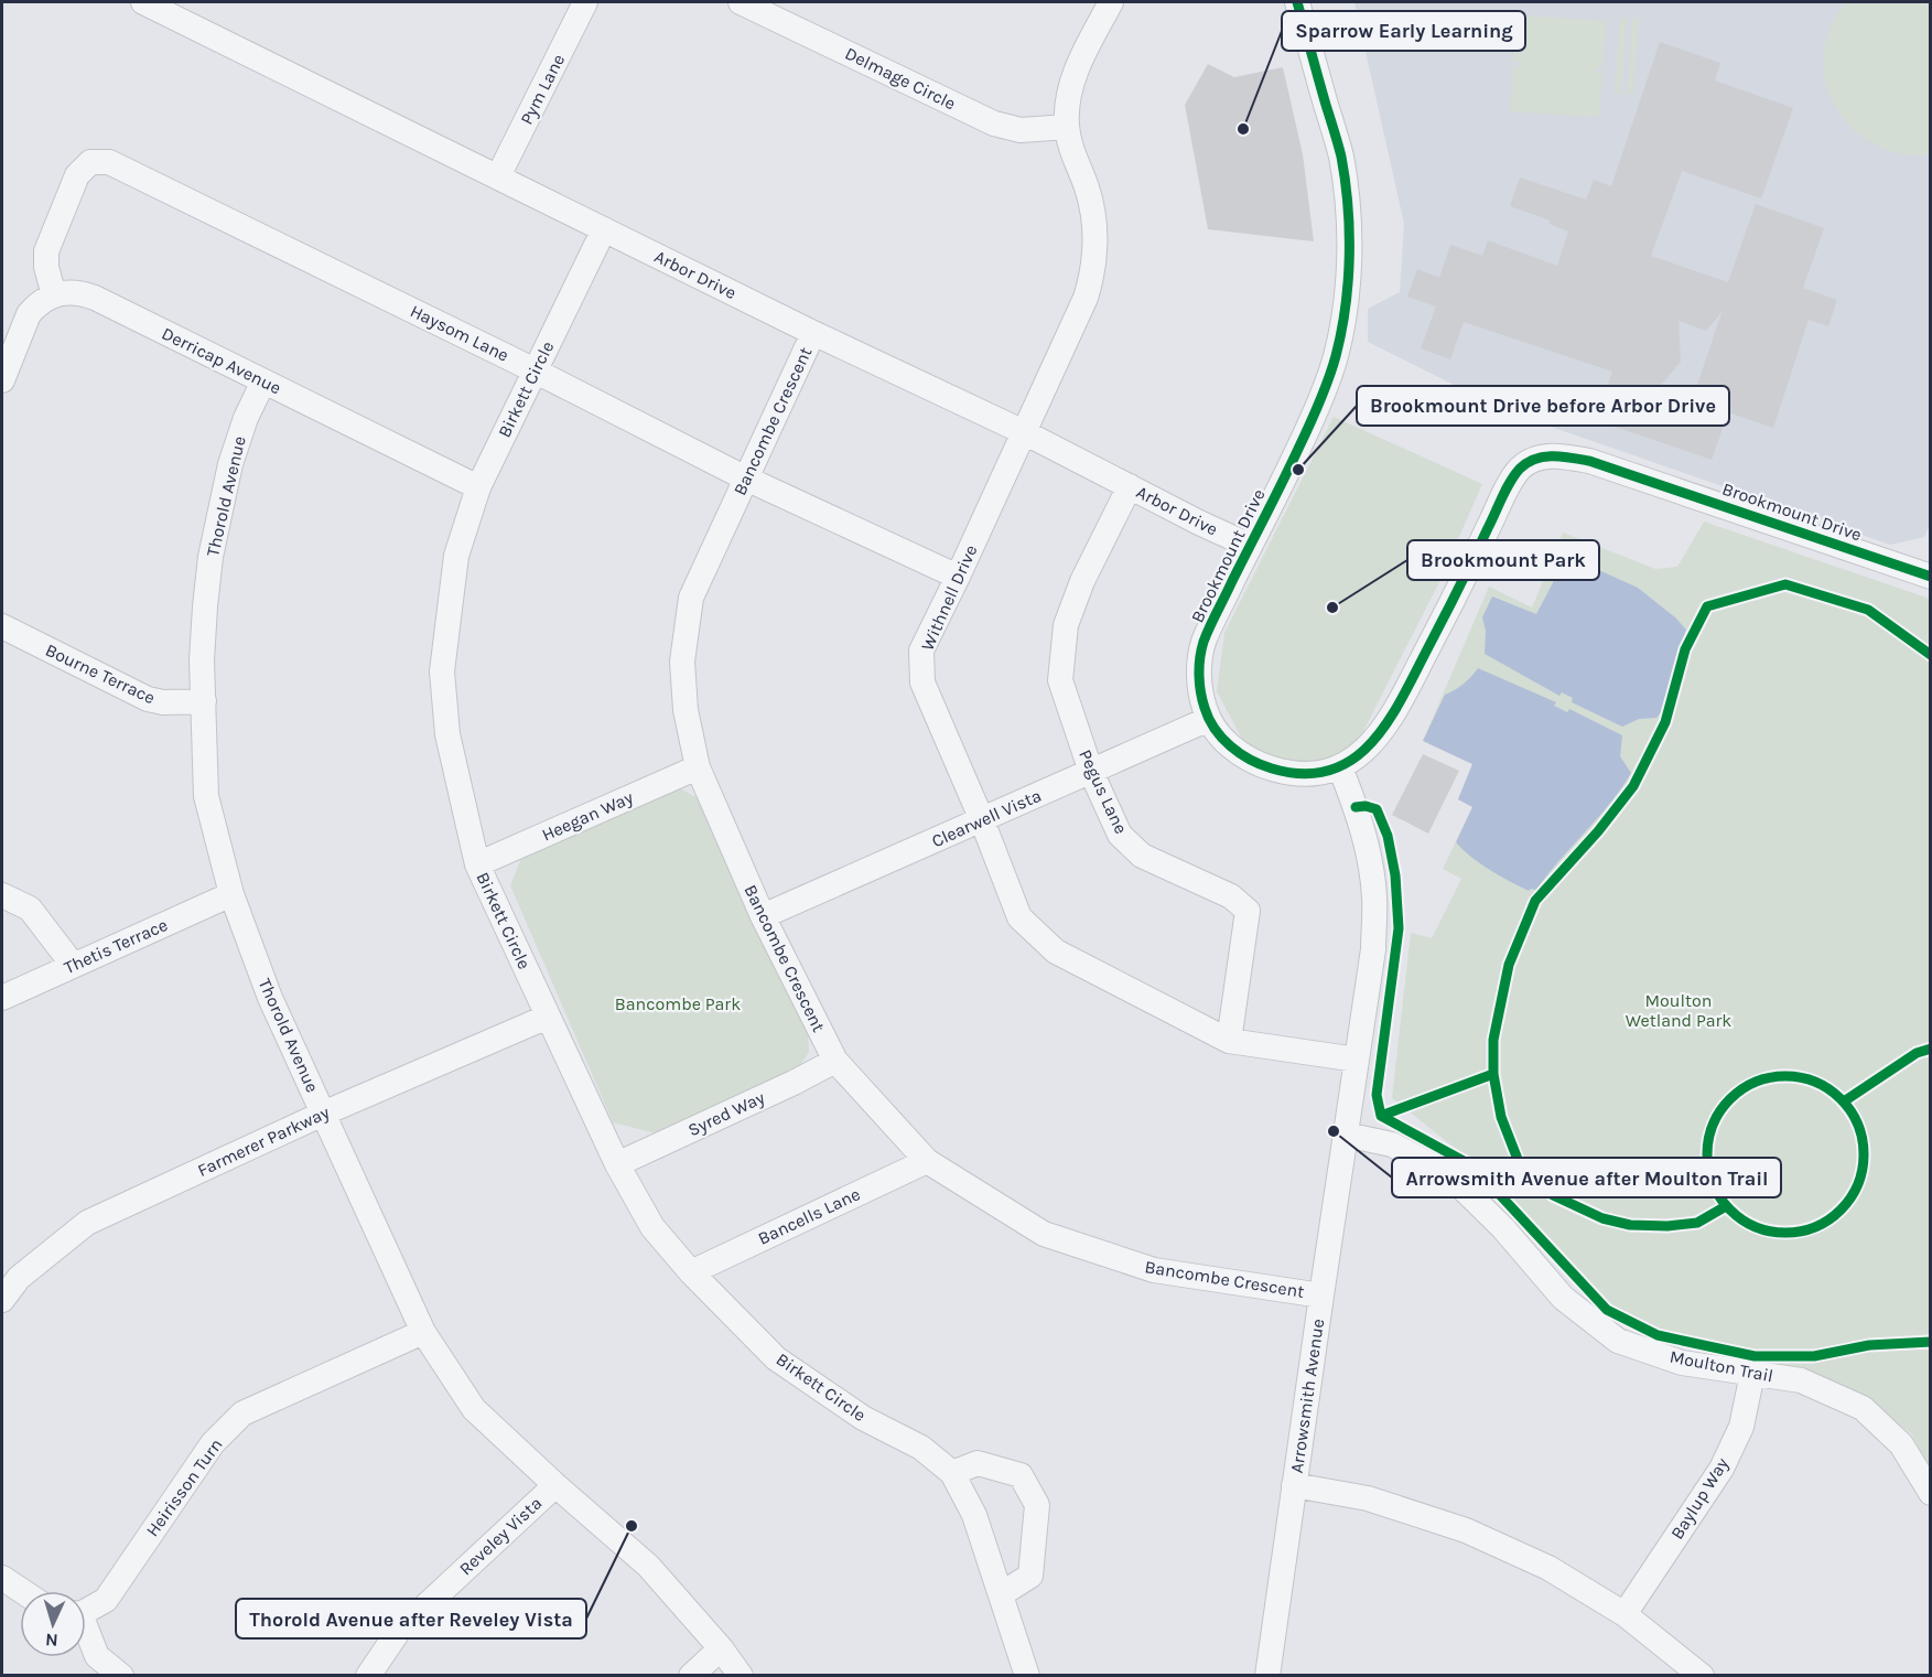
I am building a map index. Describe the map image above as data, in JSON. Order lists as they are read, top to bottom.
{
  "streets": {
    "street": [
      "Delmage Circle",
      "Pym Lane",
      "Arbor Drive",
      "Haysom Lane",
      "Derricap Avenue",
      "Birkett Circle",
      "Bancombe Crescent",
      "Thorold Avenue",
      "Brookmount Drive",
      "Withnell Drive",
      "Bourne Terrace",
      "Pegus Lane",
      "Heegan Way",
      "Clearwell Vista",
      "Thetis Terrace",
      "Syred Way",
      "Farmerer Parkway",
      "Bancells Lane",
      "Moulton Trail",
      "Arrowsmith Avenue",
      "Heirisson Turn",
      "Baylup Way",
      "Reveley Vista"
    ]
  },
  "crossings": [
    ["Delmage Circle", "Withnell Drive"],
    ["Pym Lane", "Arbor Drive"],
    ["Arbor Drive", "Birkett Circle"],
    ["Arbor Drive", "Bancombe Crescent"],
    ["Arbor Drive", "Brookmount Drive"],
    ["Arbor Drive", "Withnell Drive"],
    ["Arbor Drive", "Pegus Lane"],
    ["Haysom Lane", "Derricap Avenue"],
    ["Haysom Lane", "Birkett Circle"],
    ["Haysom Lane", "Bancombe Crescent"],
    ["Haysom Lane", "Withnell Drive"],
    ["Derricap Avenue", "Birkett Circle"],
    ["Derricap Avenue", "Thorold Avenue"],
    ["Birkett Circle", "Heegan Way"],
    ["Birkett Circle", "Syred Way"],
    ["Birkett Circle", "Farmerer Parkway"],
    ["Birkett Circle", "Bancells Lane"],
    ["Bancombe Crescent", "Heegan Way"],
    ["Bancombe Crescent", "Clearwell Vista"],
    ["Bancombe Crescent", "Syred Way"],
    ["Bancombe Crescent", "Bancells Lane"],
    ["Bancombe Crescent", "Arrowsmith Avenue"],
    ["Thorold Avenue", "Bourne Terrace"],
    ["Thorold Avenue", "Thetis Terrace"],
    ["Thorold Avenue", "Farmerer Parkway"],
    ["Thorold Avenue", "Heirisson Turn"],
    ["Thorold Avenue", "Reveley Vista"],
    ["Brookmount Drive", "Clearwell Vista"],
    ["Brookmount Drive", "Arrowsmith Avenue"],
    ["Withnell Drive", "Pegus Lane"],
    ["Withnell Drive", "Clearwell Vista"],
    ["Withnell Drive", "Arrowsmith Avenue"],
    ["Pegus Lane", "Clearwell Vista"],
    ["Moulton Trail", "Arrowsmith Avenue"],
    ["Moulton Trail", "Baylup Way"]
  ],
  "parks": ["Moulton Wetland Park", "Bancombe Park"],
  "places": [
    "Sparrow Early Learning",
    "Brookmount Drive before Arbor Drive",
    "Brookmount Park",
    "Arrowsmith Avenue after Moulton Trail",
    "Thorold Avenue after Reveley Vista"
  ],
  "north": "bottom"
}
